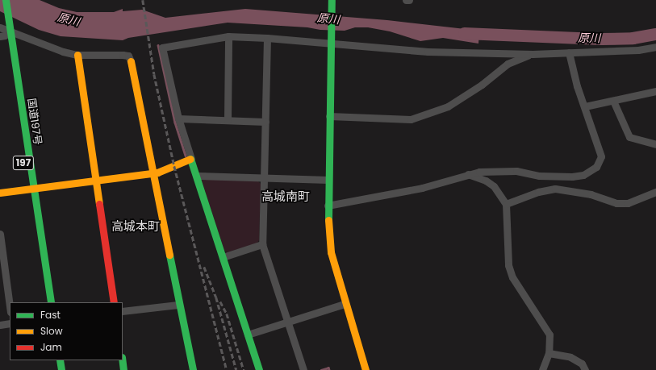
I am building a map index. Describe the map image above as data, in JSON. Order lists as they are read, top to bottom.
{
  "streets": {
    "main road": ["国道197号", "197"]
  },
  "districts": ["高城南町", "高城本町"],
  "water": ["原川"],
  "legend": ["Fast", "Slow", "Jam"]
}
